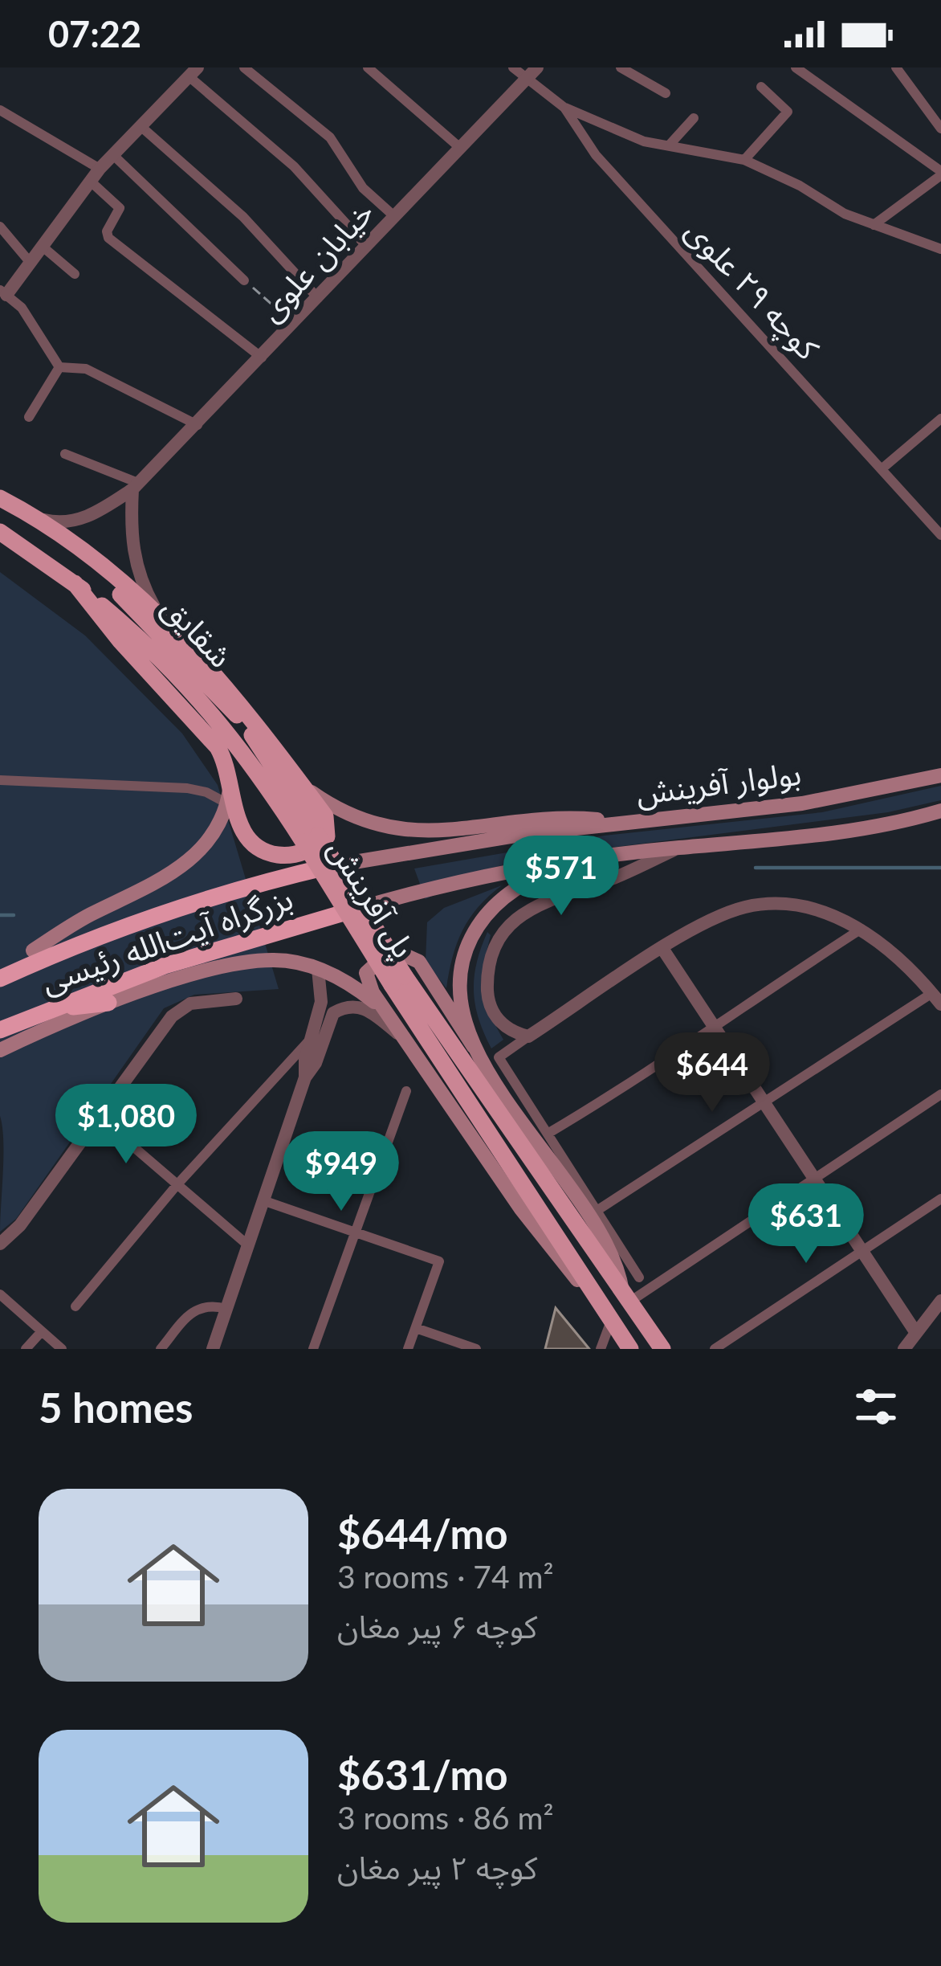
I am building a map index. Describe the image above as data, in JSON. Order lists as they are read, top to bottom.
{
  "streets": {
    "highway": ["بزرگراه آیت‌الله رئیسی"],
    "main road": ["شقایق", "بولوار آفرینش", "پل آفرینش"],
    "street": ["خیابان علوی", "کوچه ۲۹ علوی"]
  },
  "crossings": [
    ["خیابان علوی", "کوچه ۲۹ علوی"],
    ["خیابان علوی", "شقایق"],
    ["شقایق", "پل آفرینش"],
    ["بولوار آفرینش", "بزرگراه آیت‌الله رئیسی"]
  ],
  "page": {
    "status": "07:22",
    "price": [
      "$571",
      "$644",
      "$1,080",
      "$949",
      "$631"
    ],
    "heading": "5 homes",
    "list": [
      {
        "name": "$644/mo",
        "note": "3 rooms · 74 m² · کوچه ۶ پیر مغان"
      },
      {
        "name": "$631/mo",
        "note": "3 rooms · 86 m² · کوچه ۲ پیر مغان"
      }
    ]
  }
}
